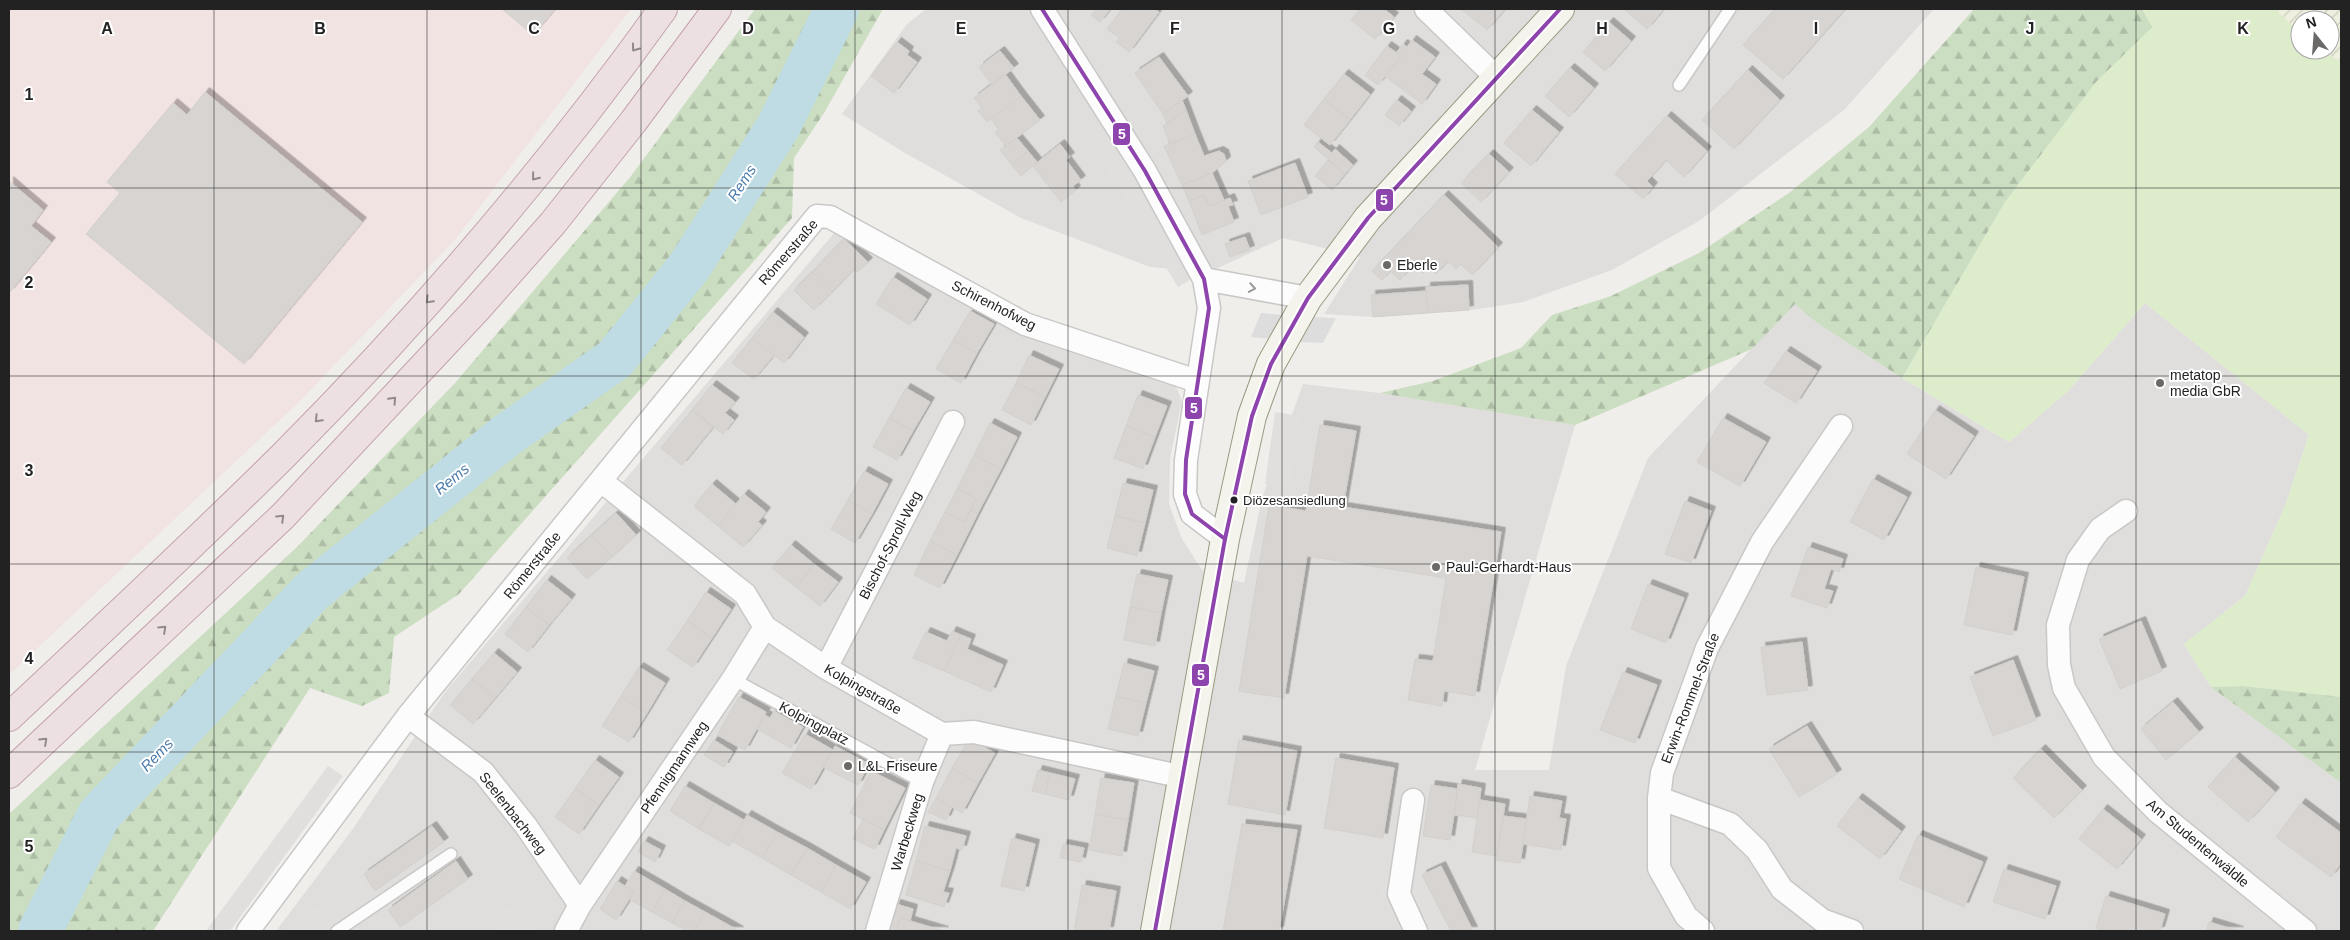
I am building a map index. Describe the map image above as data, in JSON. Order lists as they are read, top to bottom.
{
  "streets": {
    "street": [
      "Römerstraße",
      "Schirenhofweg",
      "Bischof-Sproll-Weg",
      "Kolpingstraße",
      "Erwin-Rommel-Straße",
      "Pfennigmannweg",
      "Seelenbachweg",
      "Warbeckweg",
      "Am Studentenwäldle"
    ],
    "lane": ["Kolpingplatz"]
  },
  "crossings": [
    ["Römerstraße", "Schirenhofweg"],
    ["Römerstraße", "Kolpingstraße"],
    ["Römerstraße", "Seelenbachweg"],
    ["Bischof-Sproll-Weg", "Kolpingstraße"],
    ["Kolpingstraße", "Pfennigmannweg"],
    ["Kolpingstraße", "Warbeckweg"],
    ["Kolpingplatz", "Pfennigmannweg"],
    ["Kolpingplatz", "Warbeckweg"],
    ["Pfennigmannweg", "Seelenbachweg"]
  ],
  "water": ["Rems"],
  "places": [
    "Eberle",
    "metatop media GbR",
    "Diözesansiedlung",
    "Paul-Gerhardt-Haus",
    "L&L Friseure"
  ],
  "lines": ["transit line 5"],
  "north": "top",
  "grid": {
    "columns": [
      "A",
      "B",
      "C",
      "D",
      "E",
      "F",
      "G",
      "H",
      "I",
      "J",
      "K"
    ],
    "rows": [
      "1",
      "2",
      "3",
      "4",
      "5"
    ]
  }
}
